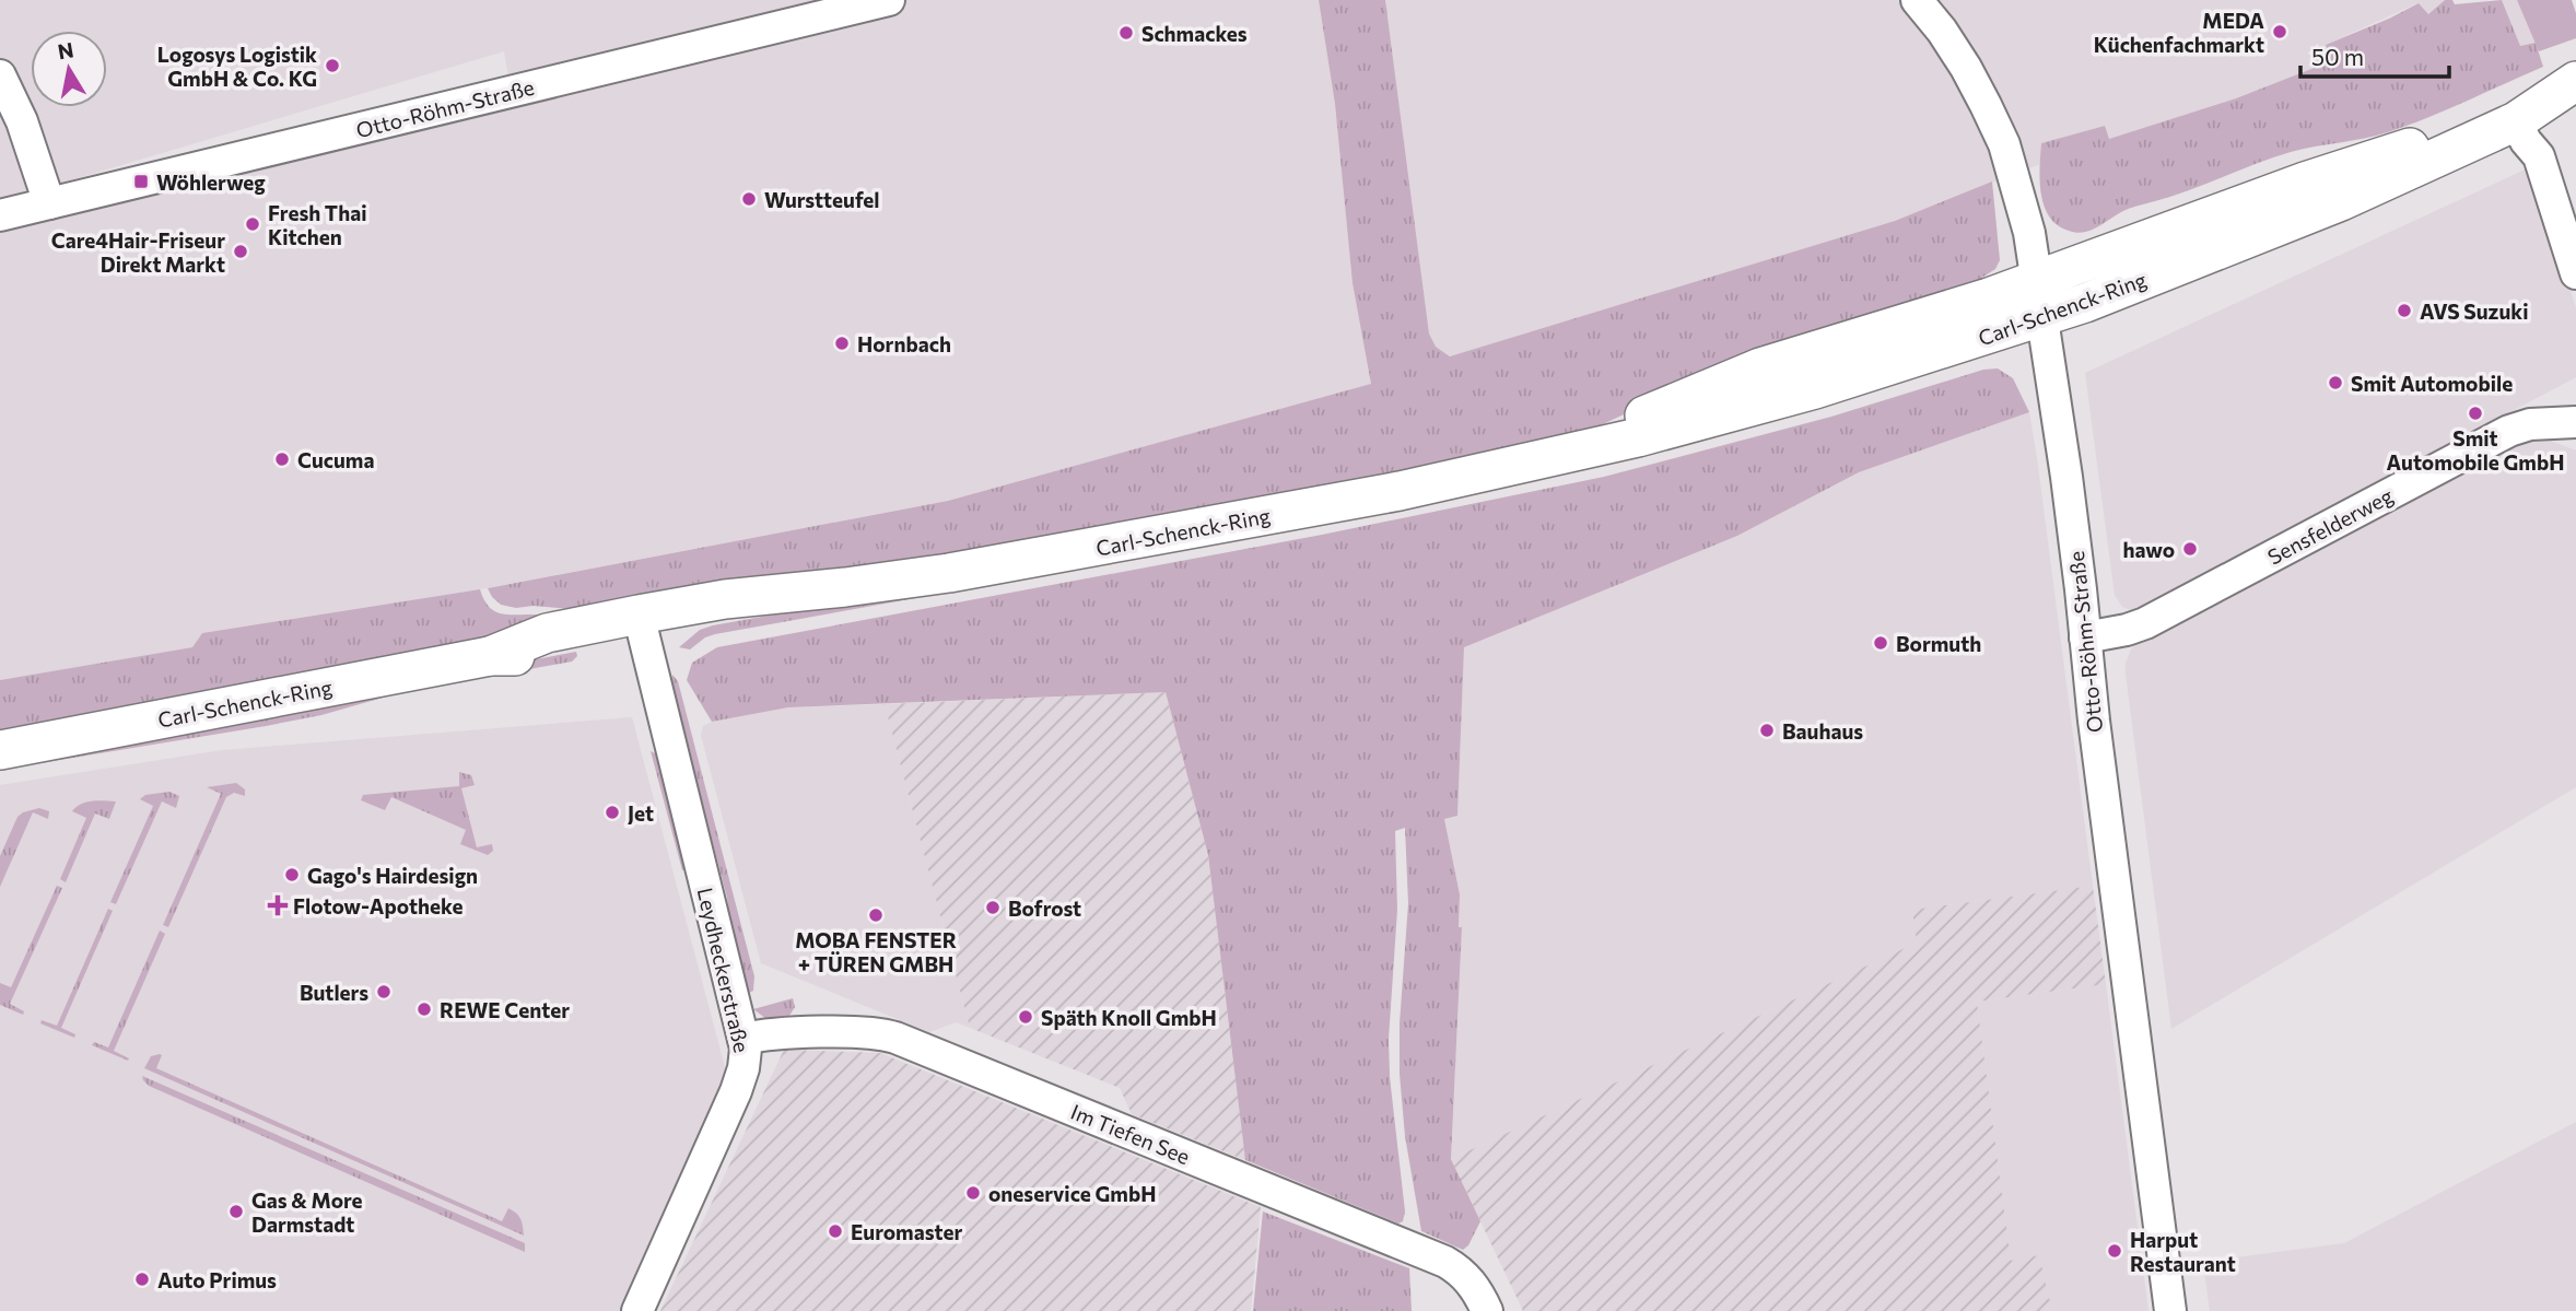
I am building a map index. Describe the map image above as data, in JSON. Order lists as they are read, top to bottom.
{
  "streets": {
    "main road": ["Carl-Schenck-Ring"],
    "street": [
      "Otto-Röhm-Straße",
      "Sensfelderweg",
      "Leydheckerstraße",
      "Im Tiefen See"
    ]
  },
  "crossings": [
    ["Otto-Röhm-Straße", "Carl-Schenck-Ring"],
    ["Otto-Röhm-Straße", "Sensfelderweg"],
    ["Carl-Schenck-Ring", "Leydheckerstraße"],
    ["Leydheckerstraße", "Im Tiefen See"]
  ],
  "places": {
    "other": [
      "MEDA Küchenfachmarkt",
      "Schmackes",
      "Logosys Logistik GmbH & Co. KG",
      "Wurstteufel",
      "Fresh Thai Kitchen",
      "Care4Hair-Friseur Direkt Markt",
      "AVS Suzuki",
      "Hornbach",
      "Smit Automobile",
      "Smit Automobile GmbH",
      "Cucuma",
      "hawo",
      "Bormuth",
      "Bauhaus",
      "Jet",
      "Gago's Hairdesign",
      "Bofrost",
      "MOBA FENSTER + TÜREN GMBH",
      "Butlers",
      "REWE Center",
      "Späth Knoll GmbH",
      "oneservice GmbH",
      "Gas & More Darmstadt",
      "Euromaster",
      "Harput Restaurant",
      "Auto Primus"
    ],
    "transit": ["Wöhlerweg"],
    "health": ["Flotow-Apotheke"]
  },
  "scale_bar": "50 m",
  "north": "top"
}
